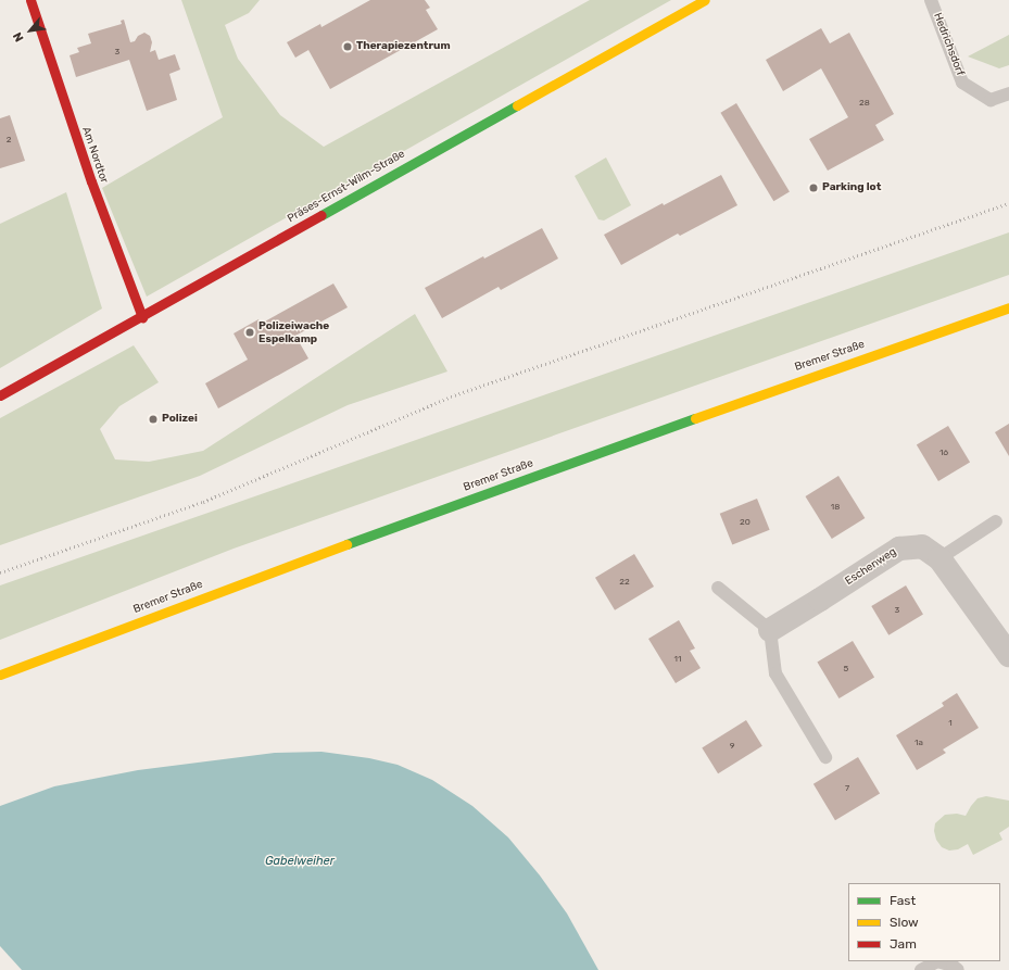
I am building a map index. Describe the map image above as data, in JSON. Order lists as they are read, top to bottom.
{
  "streets": {
    "street": [
      "Am Nordtor",
      "Präses-Ernst-Wilm-Straße",
      "Bremer Straße",
      "Eschenweg"
    ],
    "lane": ["Hedrichsdorf"]
  },
  "crossings": [
    ["Am Nordtor", "Präses-Ernst-Wilm-Straße"]
  ],
  "water": ["Gabelweiher"],
  "places": [
    "Therapiezentrum",
    "Parking lot",
    "Polizeiwache Espelkamp",
    "Polizei"
  ],
  "house_numbers": [
    "3",
    "28",
    "2",
    "16",
    "18",
    "20",
    "22",
    "3",
    "11",
    "5",
    "1",
    "1a",
    "9",
    "7"
  ],
  "legend": ["Fast", "Slow", "Jam"],
  "north": "bottom left"
}
